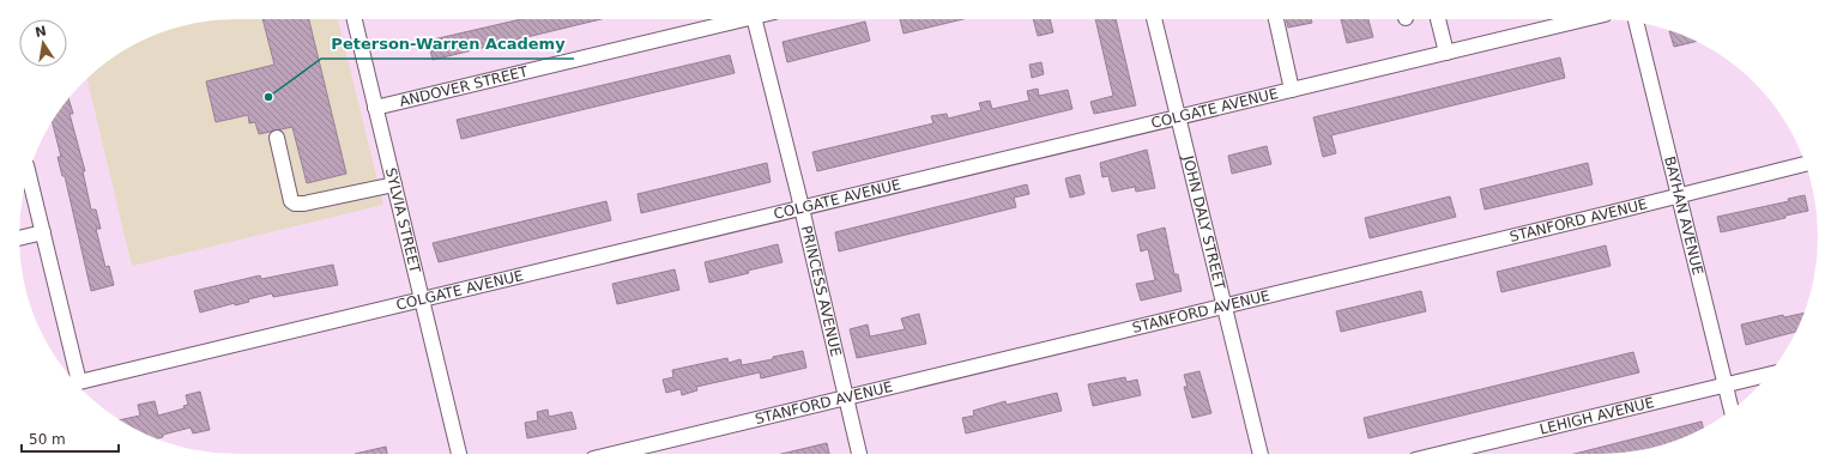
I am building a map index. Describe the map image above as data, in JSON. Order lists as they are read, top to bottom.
{
  "streets": {
    "street": [
      "ANDOVER STREET",
      "COLGATE AVENUE",
      "BAYHAN AVENUE",
      "SYLVIA STREET",
      "STANFORD AVENUE",
      "JOHN DALY STREET",
      "PRINCESS AVENUE",
      "LEHIGH AVENUE"
    ]
  },
  "crossings": [
    ["ANDOVER STREET", "SYLVIA STREET"],
    ["COLGATE AVENUE", "SYLVIA STREET"],
    ["COLGATE AVENUE", "JOHN DALY STREET"],
    ["COLGATE AVENUE", "PRINCESS AVENUE"],
    ["BAYHAN AVENUE", "STANFORD AVENUE"],
    ["BAYHAN AVENUE", "LEHIGH AVENUE"],
    ["STANFORD AVENUE", "JOHN DALY STREET"],
    ["STANFORD AVENUE", "PRINCESS AVENUE"]
  ],
  "places": ["Peterson-Warren Academy"],
  "scale_bar": "50 m",
  "north": "top"
}
